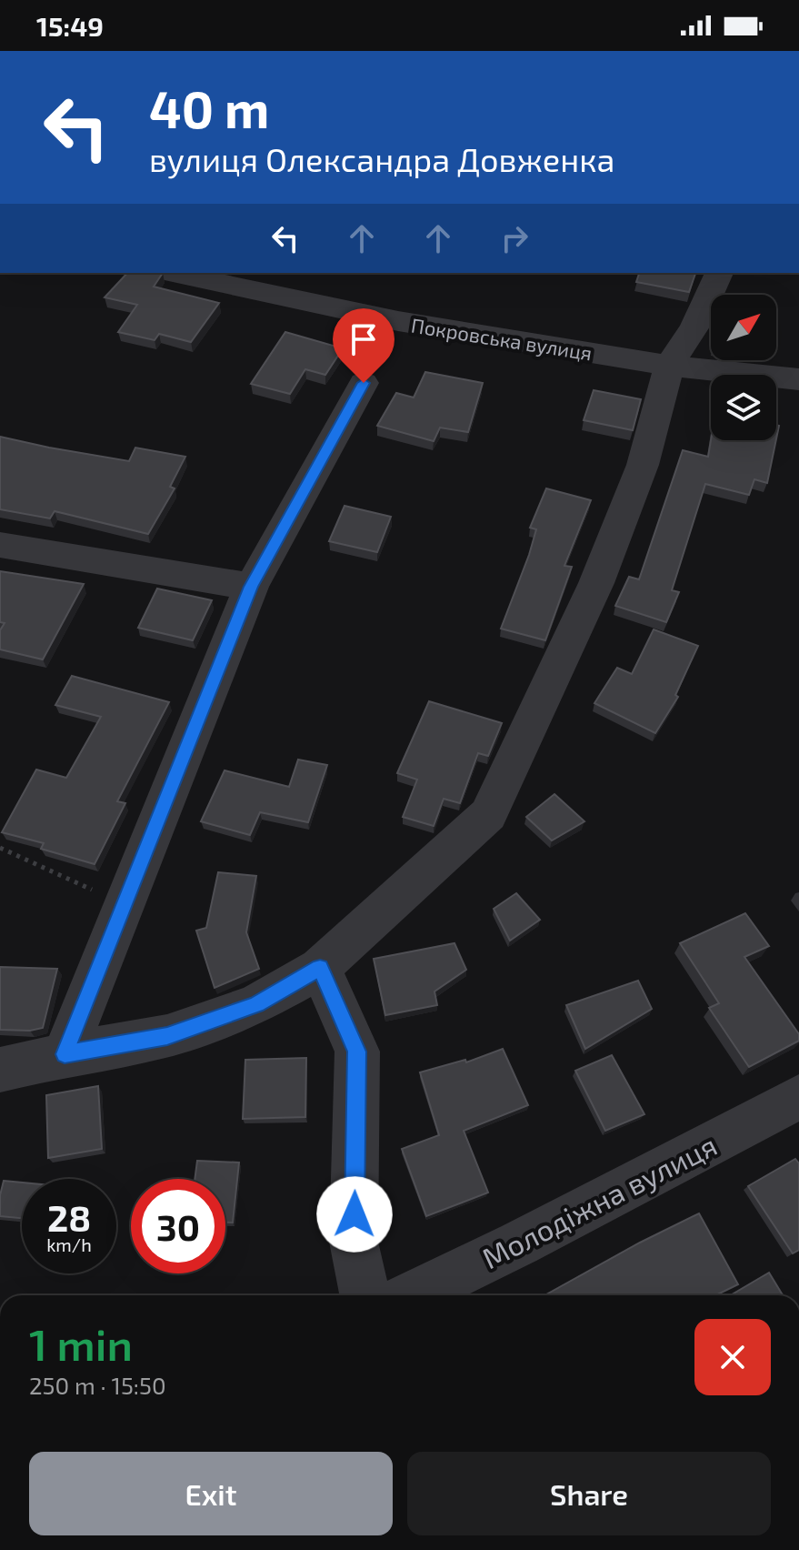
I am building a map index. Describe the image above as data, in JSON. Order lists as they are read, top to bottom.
{
  "streets": {
    "street": ["Покровська вулиця", "Молодіжна вулиця"]
  },
  "north": "top right",
  "page": {
    "status": "15:49",
    "turn": ["40 m", "вулиця Олександра Довженка"],
    "speed": "28 km/h",
    "limit": "30",
    "heading": ["1 min", "250 m · 15:50"],
    "buttons": ["Exit", "Share"]
  }
}
